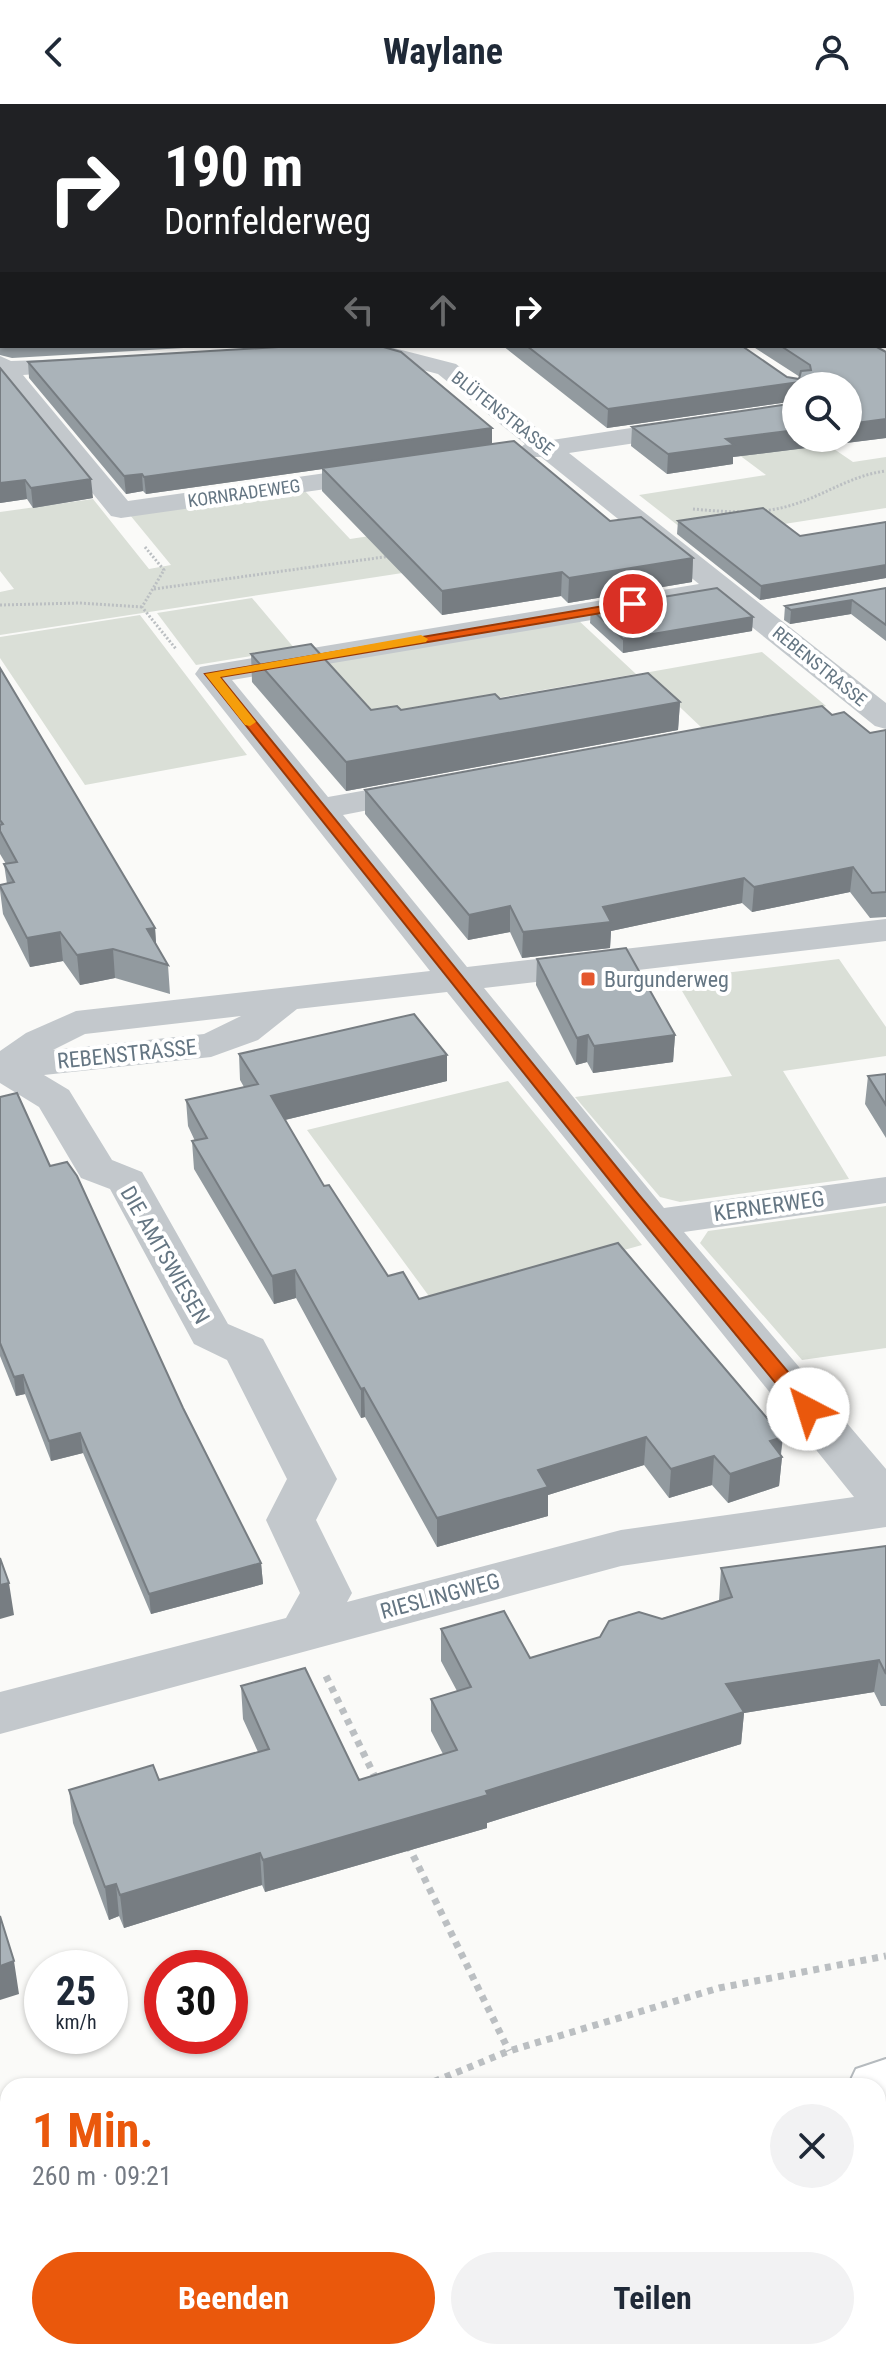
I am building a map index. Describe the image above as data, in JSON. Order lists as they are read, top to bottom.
{
  "streets": {
    "street": [
      "BLÜTENSTRASSE",
      "KORNRADEWEG",
      "REBENSTRASSE",
      "KERNERWEG",
      "DIE AMTSWIESEN",
      "RIESLINGWEG"
    ]
  },
  "crossings": [
    ["BLÜTENSTRASSE", "REBENSTRASSE"],
    ["REBENSTRASSE", "DIE AMTSWIESEN"],
    ["DIE AMTSWIESEN", "RIESLINGWEG"]
  ],
  "places": {
    "transit": ["Burgunderweg"]
  },
  "page": {
    "header": "Waylane",
    "turn": ["190 m", "Dornfelderweg"],
    "speed": "25 km/h",
    "limit": "30",
    "heading": ["1 Min.", "260 m · 09:21"],
    "buttons": ["Beenden", "Teilen"]
  }
}
